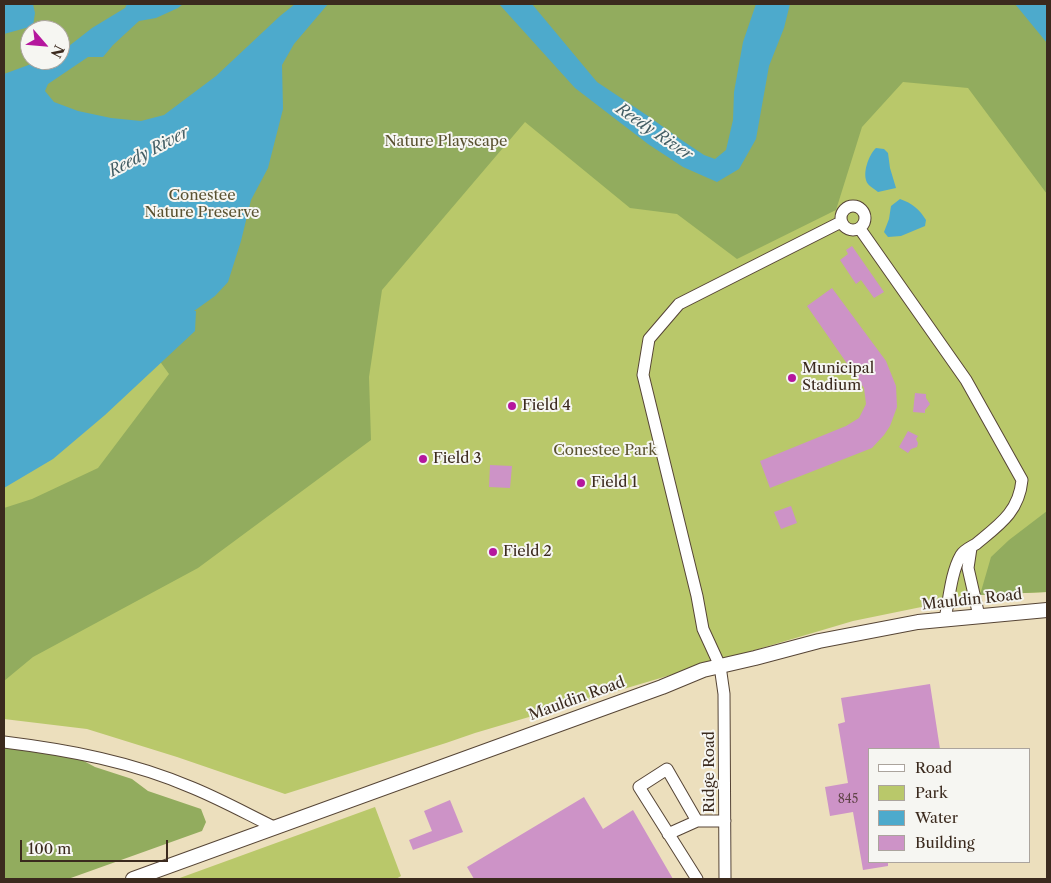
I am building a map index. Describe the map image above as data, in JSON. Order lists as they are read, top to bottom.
{
  "streets": {
    "main road": ["Mauldin Road"],
    "street": ["Ridge Road"]
  },
  "crossings": [
    ["Mauldin Road", "Ridge Road"]
  ],
  "water": ["Reedy River"],
  "parks": ["Nature Playscape", "Conestee Nature Preserve", "Conestee Park"],
  "places": [
    "Municipal Stadium",
    "Field 4",
    "Field 3",
    "Field 1",
    "Field 2"
  ],
  "house_numbers": ["845"],
  "legend": [
    "Road",
    "Park",
    "Water",
    "Building"
  ],
  "scale_bar": "100 m",
  "north": "bottom right"
}
